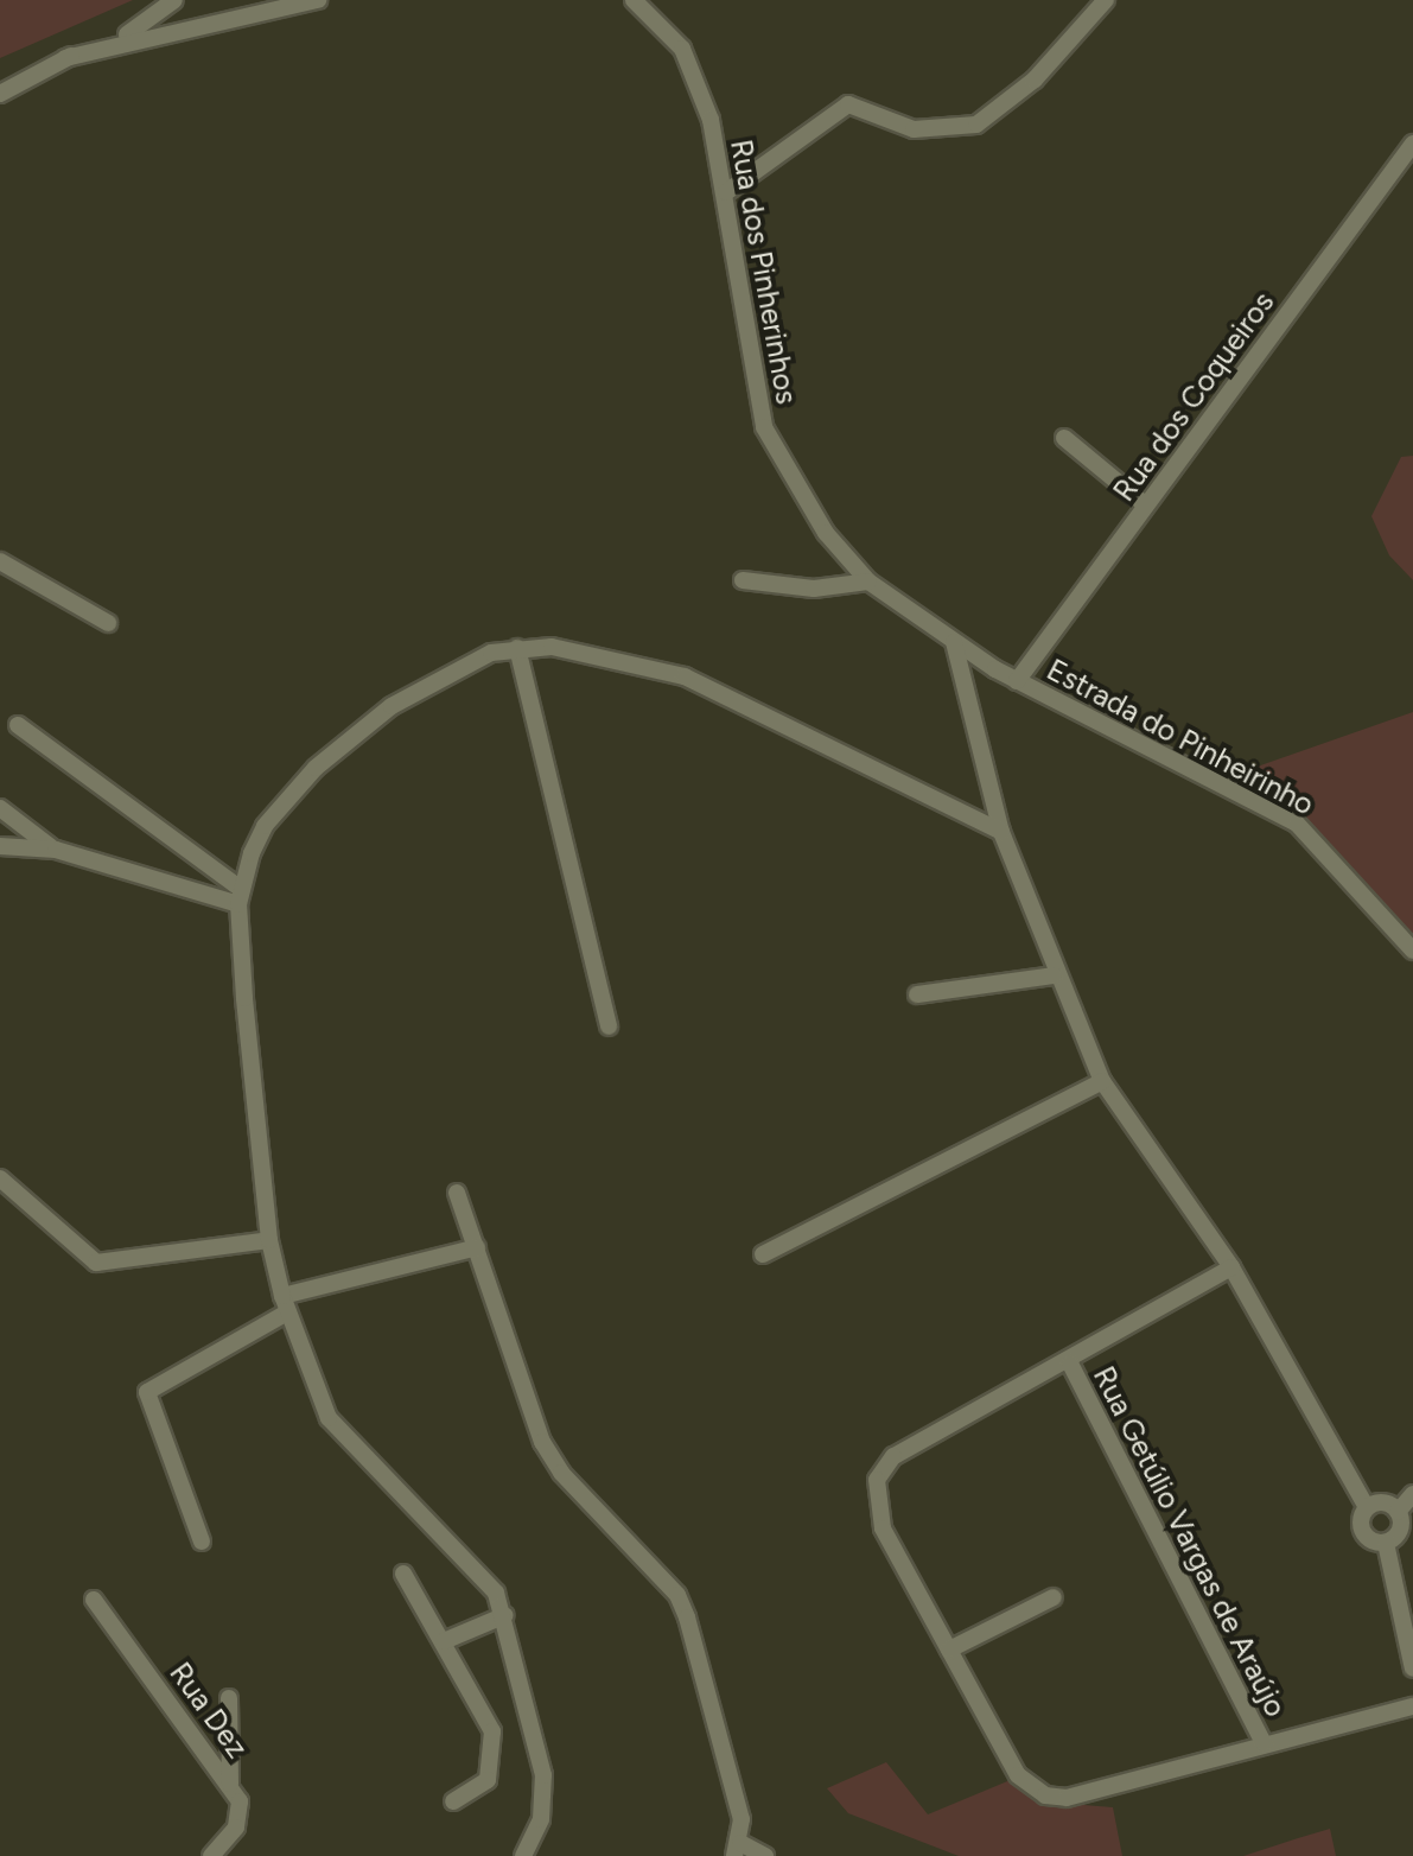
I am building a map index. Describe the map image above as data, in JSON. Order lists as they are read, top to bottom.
{
  "streets": {
    "street": [
      "Rua dos Pinherinhos",
      "Rua dos Coqueiros",
      "Estrada do Pinheirinho",
      "Rua Getúlio Vargas de Araújo",
      "Rua Dez"
    ]
  },
  "crossings": [
    ["Rua dos Pinherinhos", "Estrada do Pinheirinho"],
    ["Rua dos Coqueiros", "Estrada do Pinheirinho"]
  ]
}
